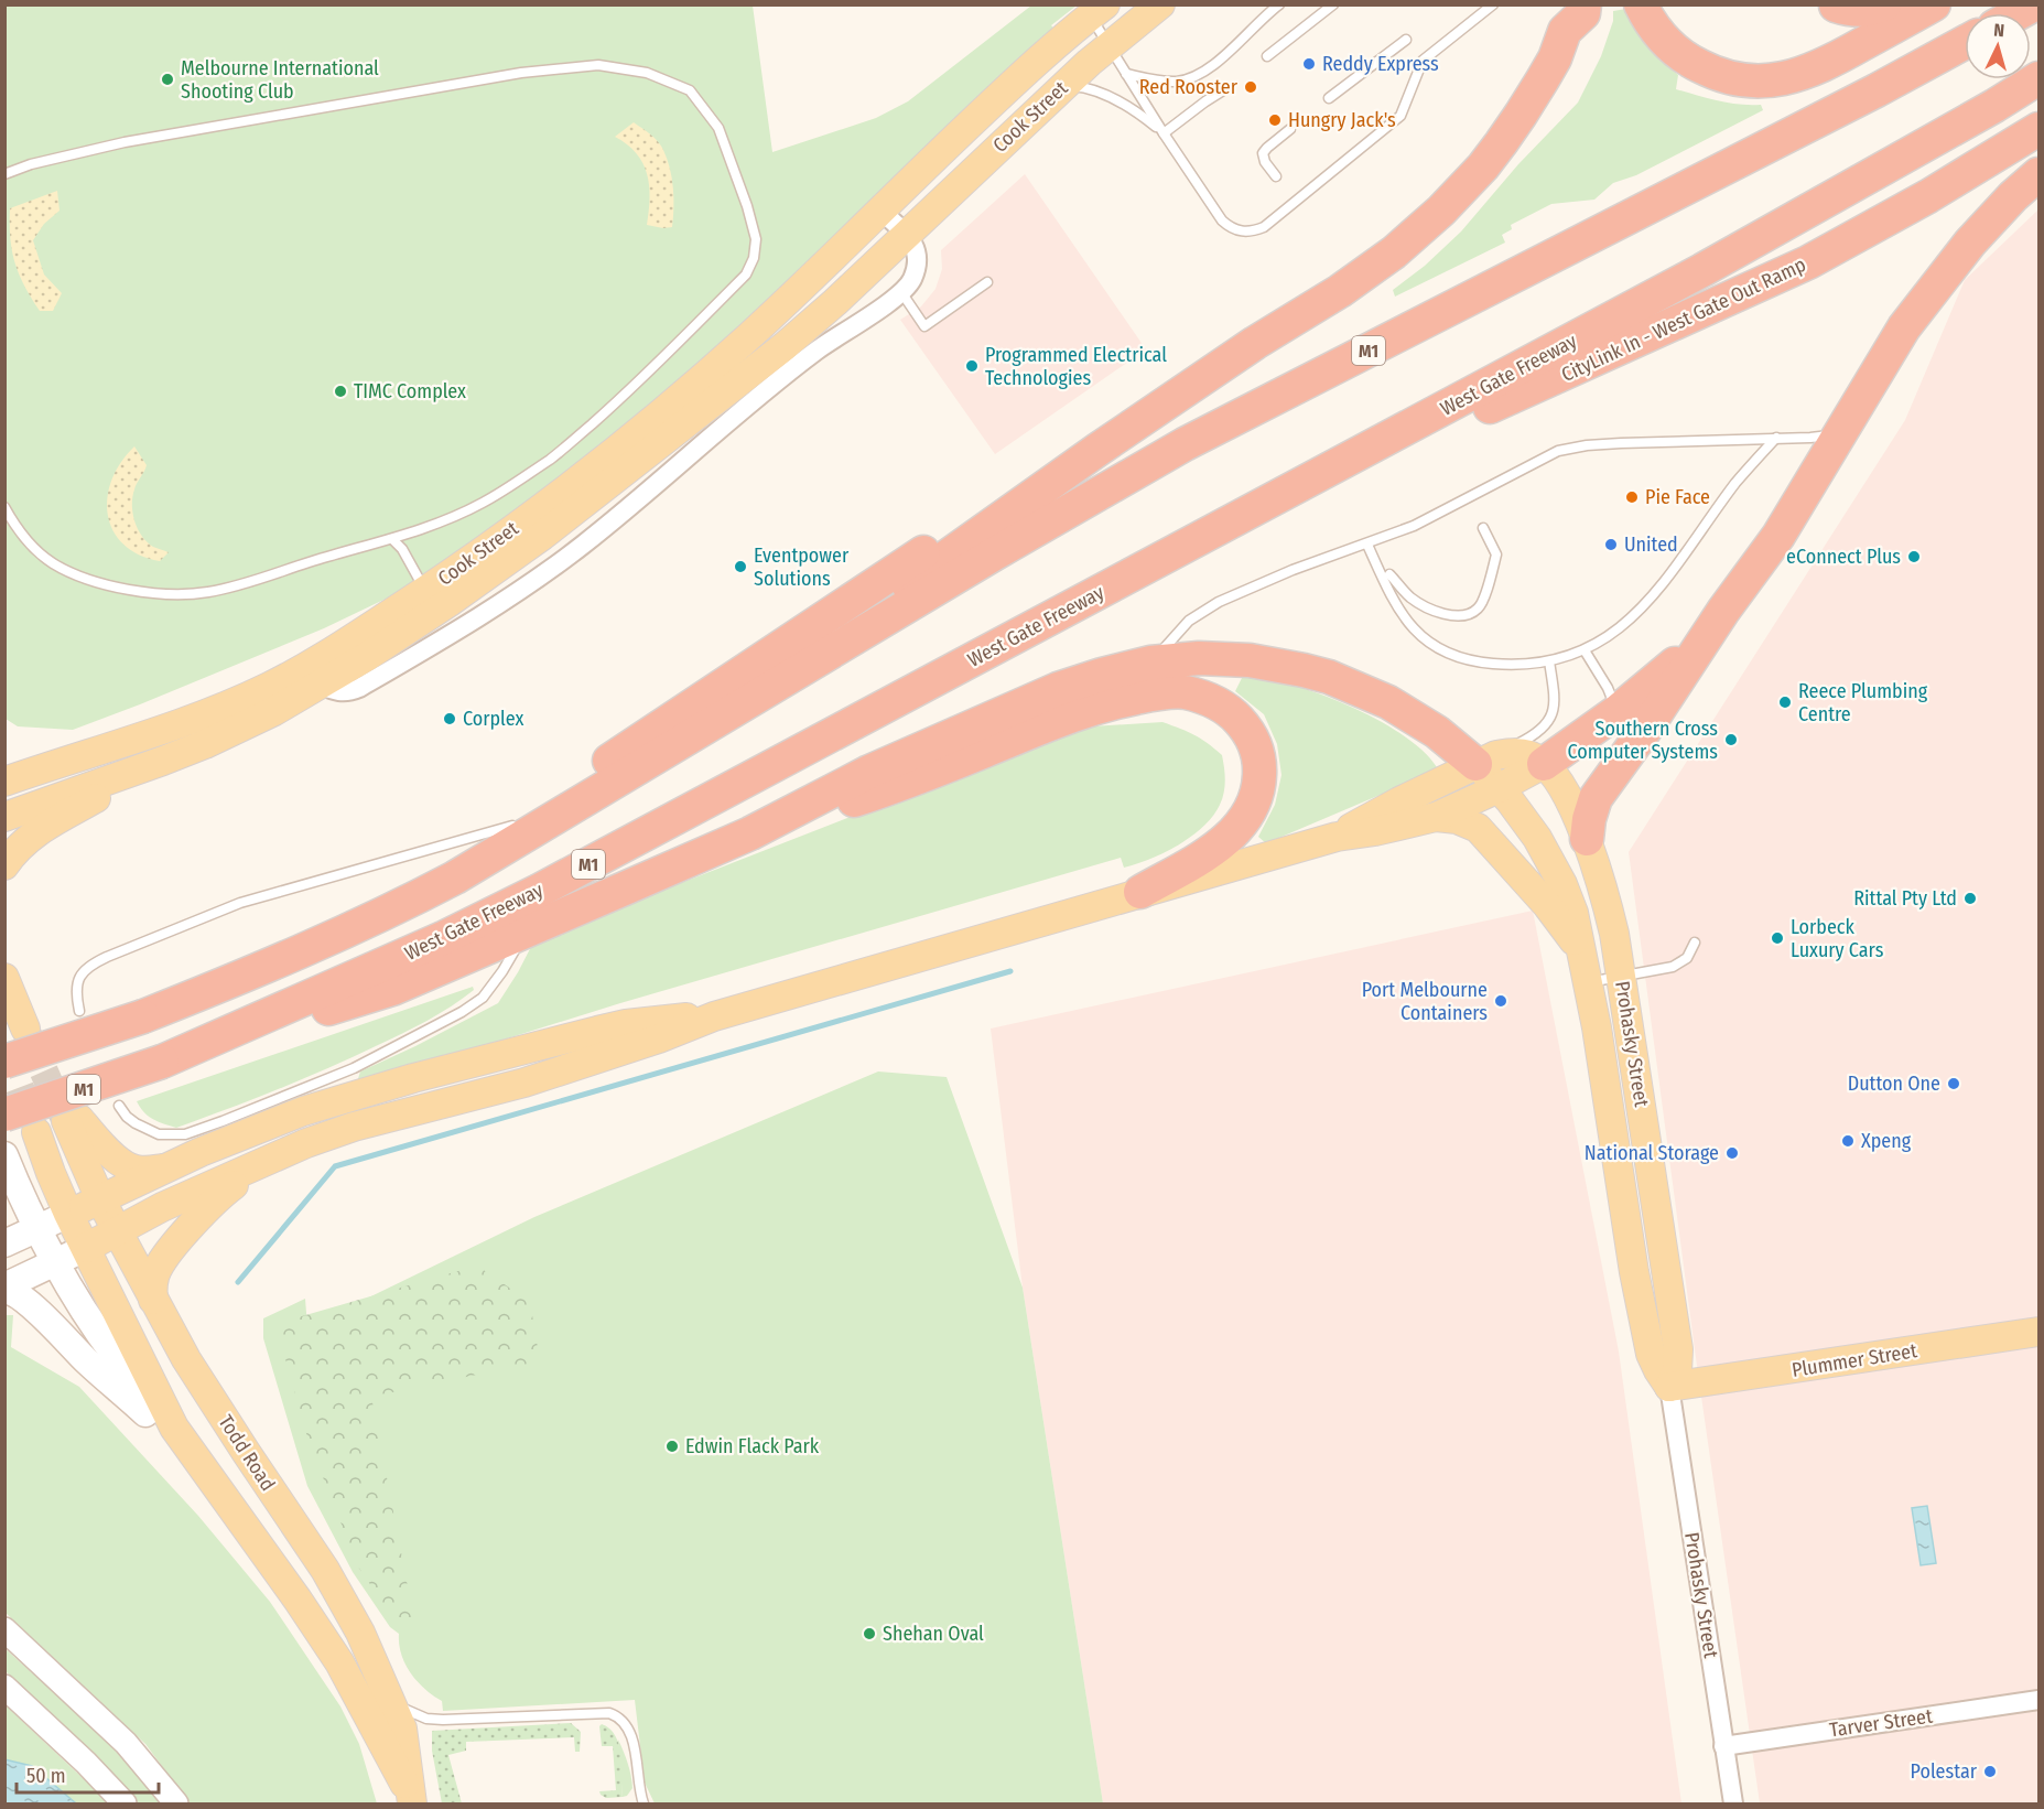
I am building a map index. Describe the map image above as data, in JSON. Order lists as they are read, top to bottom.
{
  "streets": {
    "highway": ["CityLink In - West Gate Out Ramp", "M1", "West Gate Freeway"],
    "main road": [
      "Cook Street",
      "Prohasky Street",
      "Plummer Street",
      "Todd Road"
    ],
    "street": ["Tarver Street"]
  },
  "crossings": [
    ["CityLink In - West Gate Out Ramp", "West Gate Freeway"],
    ["Prohasky Street", "Plummer Street"],
    ["Prohasky Street", "Tarver Street"]
  ],
  "places": [
    "Reddy Express",
    "Melbourne International Shooting Club",
    "Red Rooster",
    "Hungry Jack's",
    "Programmed Electrical Technologies",
    "TIMC Complex",
    "Pie Face",
    "United",
    "eConnect Plus",
    "Eventpower Solutions",
    "Reece Plumbing Centre",
    "Corplex",
    "Southern Cross Computer Systems",
    "Rittal Pty Ltd",
    "Lorbeck Luxury Cars",
    "Port Melbourne Containers",
    "Dutton One",
    "Xpeng",
    "National Storage",
    "Edwin Flack Park",
    "Shehan Oval",
    "Polestar"
  ],
  "scale_bar": "50 m",
  "north": "top"
}
